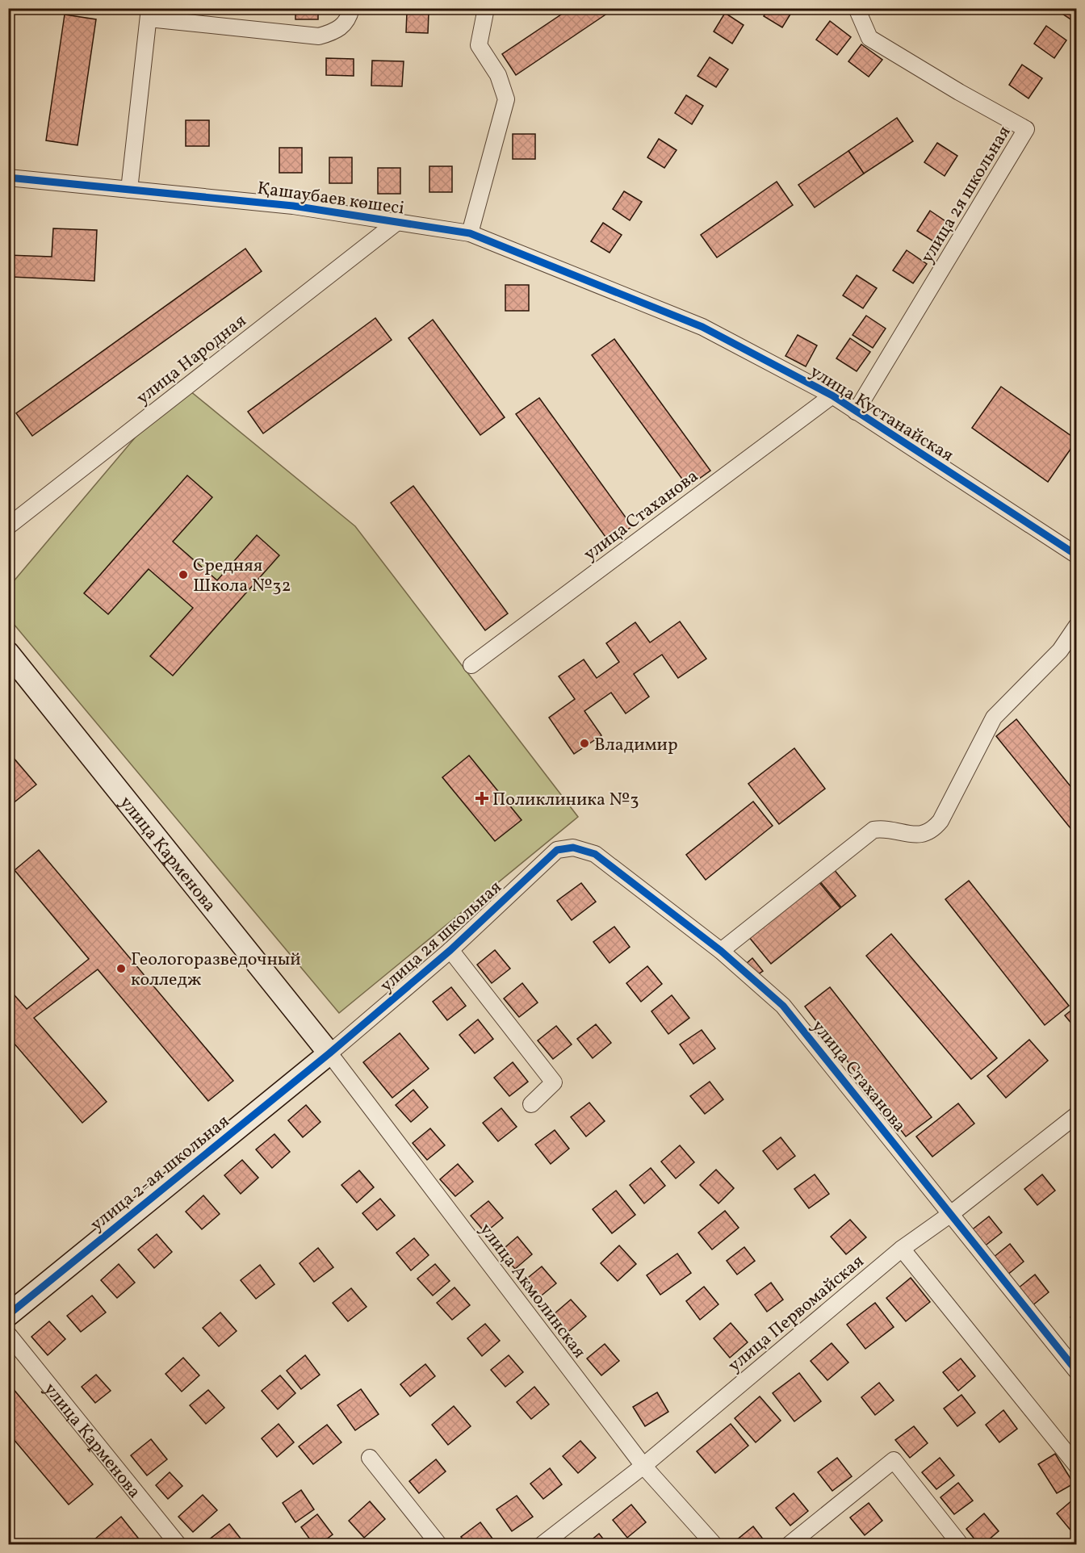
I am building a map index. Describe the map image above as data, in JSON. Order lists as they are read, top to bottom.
{
  "streets": {
    "street": [
      "улица 2я школьная",
      "Қашаубаев көшесі",
      "улица Народная",
      "улица Кустанайская",
      "улица Стаханова",
      "улица Карменова",
      "улица 2-ая школьная",
      "улица Акмолинская",
      "улица Первомайская"
    ]
  },
  "crossings": [
    ["улица 2я школьная", "улица Кустанайская"],
    ["улица 2я школьная", "улица Стаханова"],
    ["улица 2я школьная", "улица Карменова"],
    ["улица 2я школьная", "улица 2-ая школьная"],
    ["улица 2я школьная", "улица Акмолинская"],
    ["Қашаубаев көшесі", "улица Народная"],
    ["Қашаубаев көшесі", "улица Кустанайская"],
    ["улица Кустанайская", "улица Стаханова"],
    ["улица Стаханова", "улица Первомайская"],
    ["улица Карменова", "улица 2-ая школьная"],
    ["улица Карменова", "улица Акмолинская"],
    ["улица 2-ая школьная", "улица Акмолинская"],
    ["улица Акмолинская", "улица Первомайская"]
  ],
  "places": {
    "other": ["Средняя Школа №32", "Владимир", "Геологоразведочный колледж"],
    "health": ["Поликлиника №3"]
  }
}
